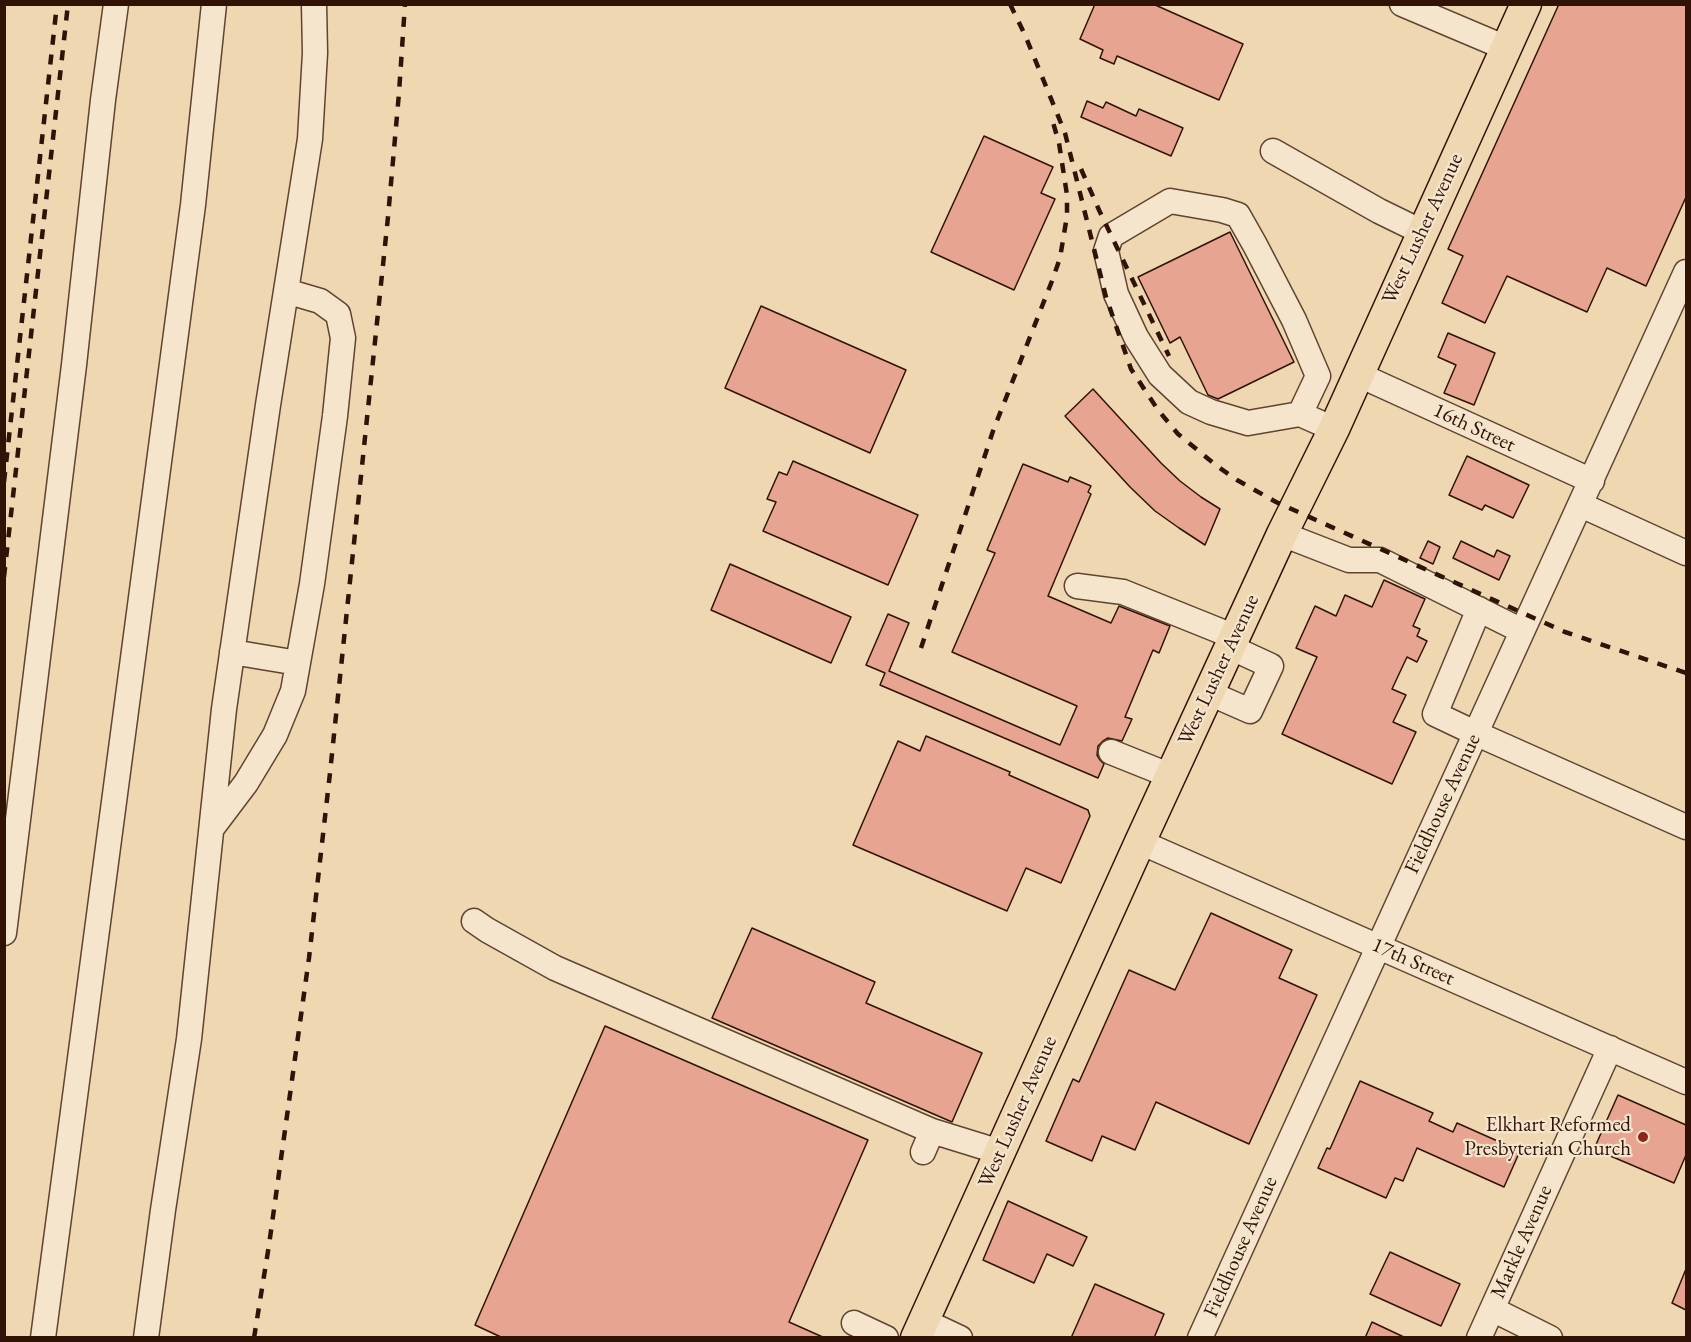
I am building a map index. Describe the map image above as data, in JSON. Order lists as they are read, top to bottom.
{
  "streets": {
    "main road": ["West Lusher Avenue"],
    "street": [
      "16th Street",
      "Fieldhouse Avenue",
      "17th Street",
      "Markle Avenue"
    ]
  },
  "crossings": [
    ["West Lusher Avenue", "16th Street"],
    ["West Lusher Avenue", "17th Street"],
    ["16th Street", "Fieldhouse Avenue"],
    ["Fieldhouse Avenue", "17th Street"],
    ["17th Street", "Markle Avenue"]
  ],
  "places": ["Elkhart Reformed Presbyterian Church"]
}
